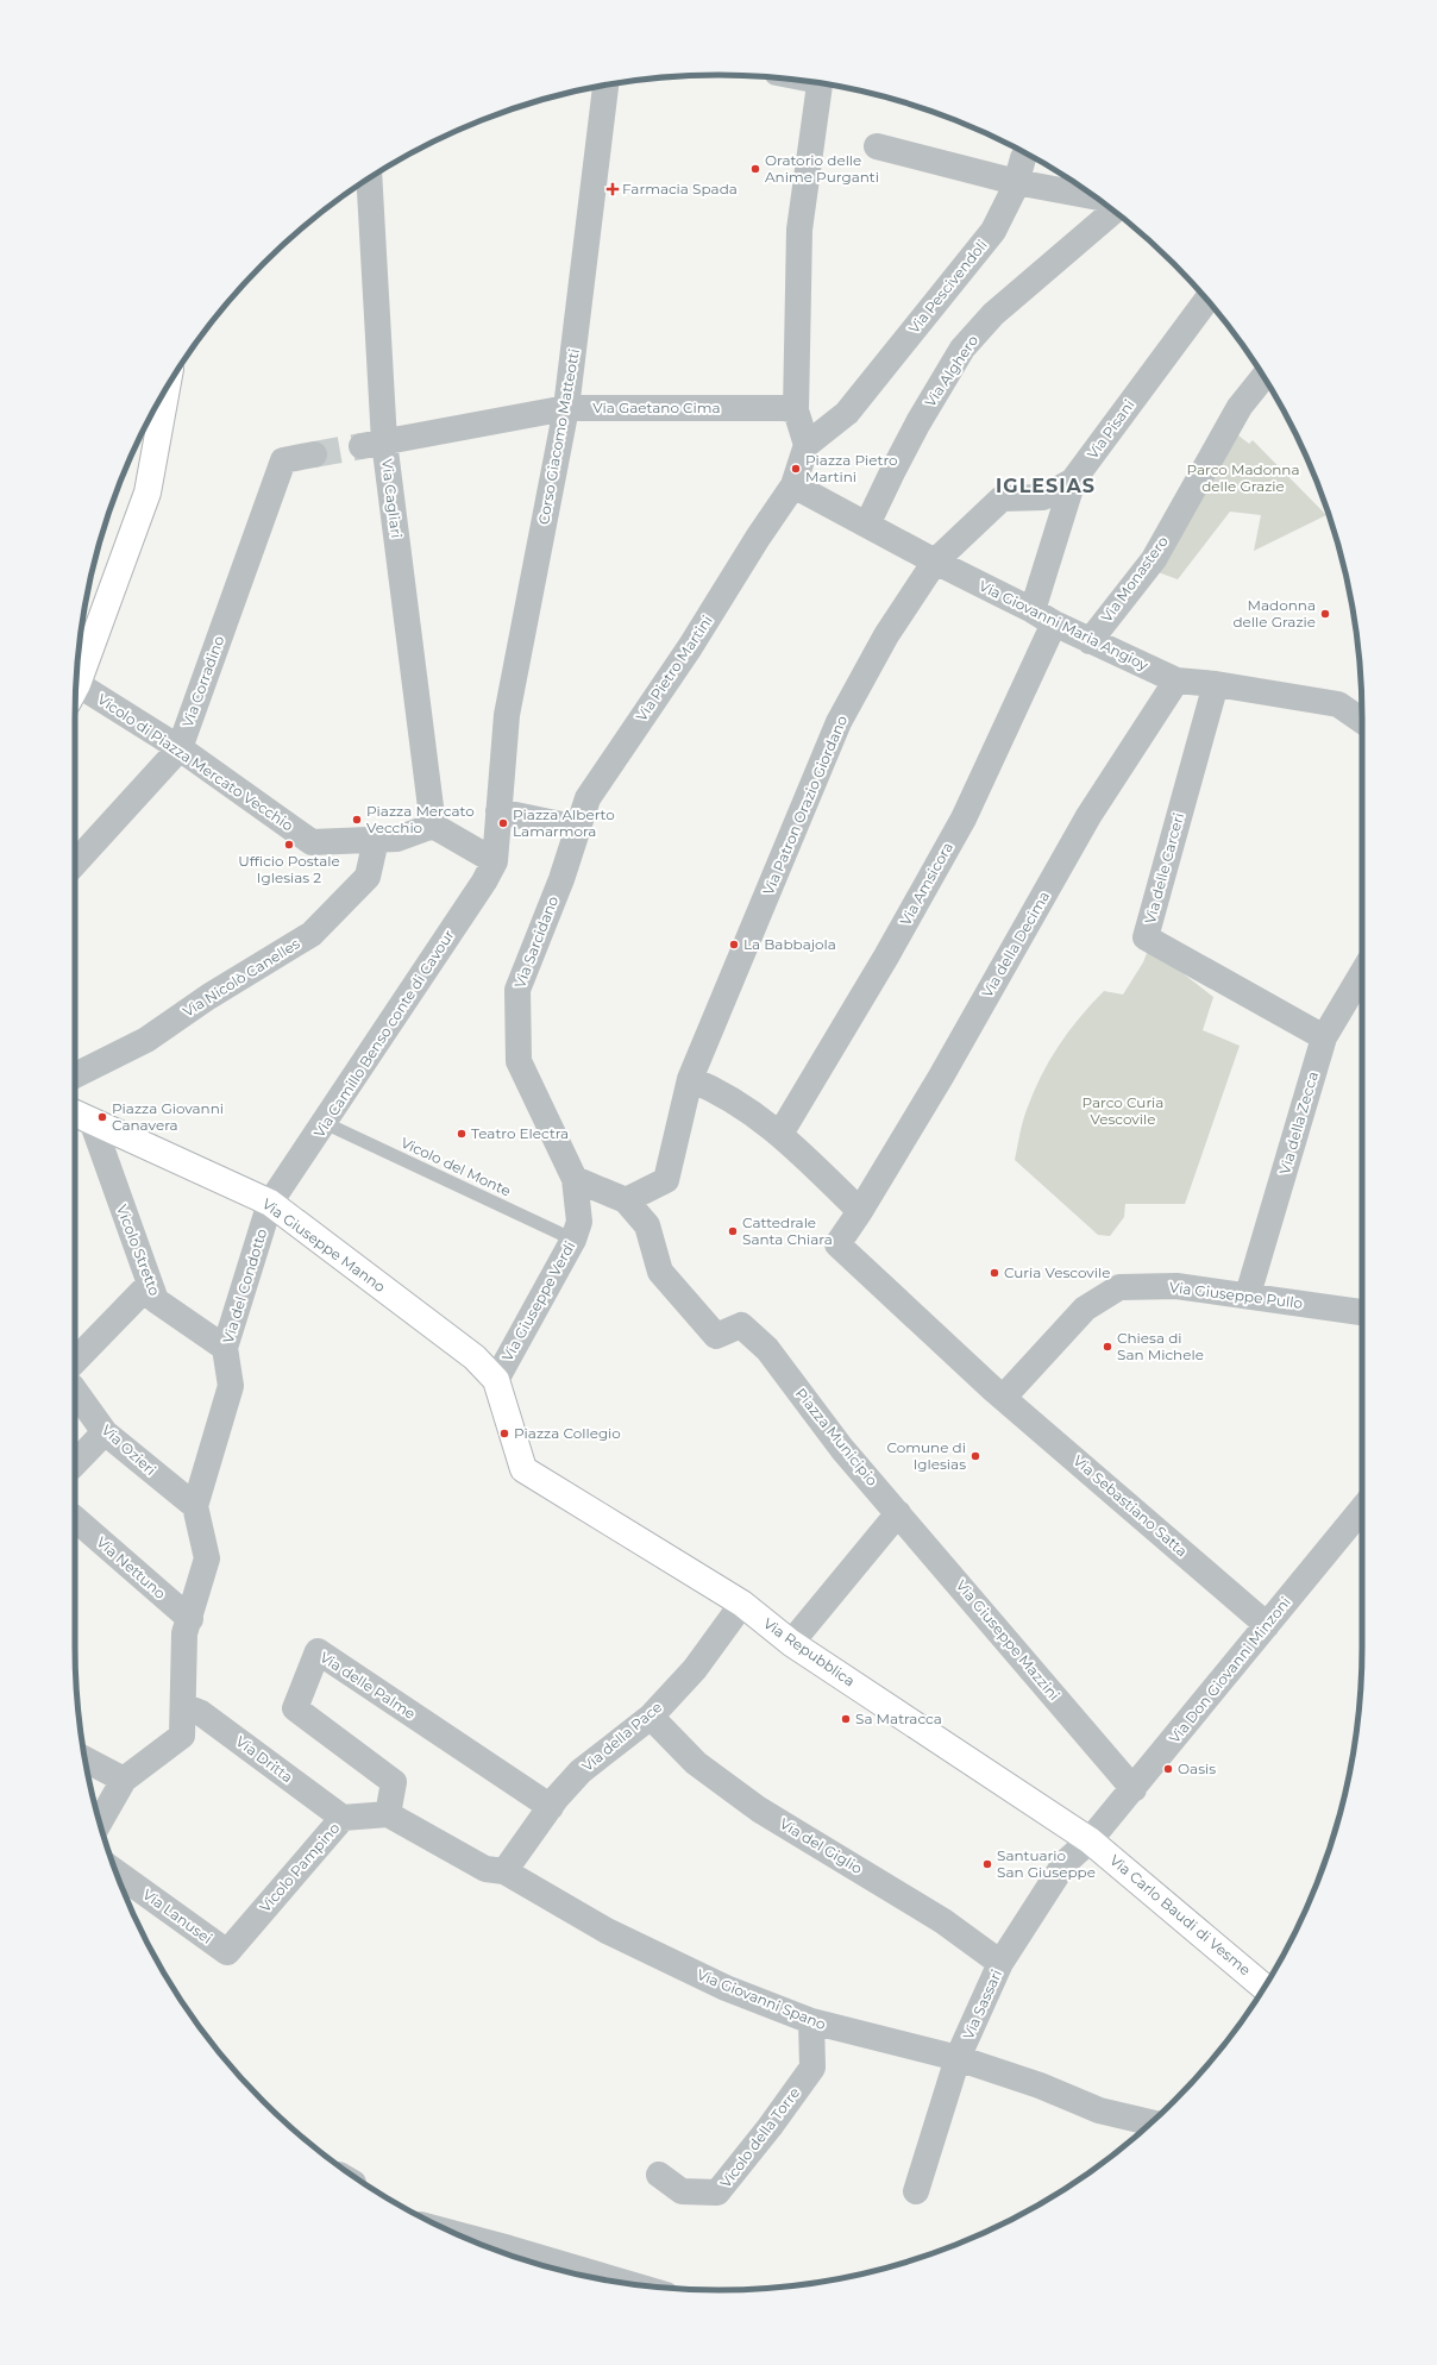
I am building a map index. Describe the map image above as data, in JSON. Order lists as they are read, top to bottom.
{
  "streets": {
    "main road": ["Via Giuseppe Manno", "Via Repubblica", "Via Carlo Baudi di Vesme"],
    "street": [
      "Via Pescivendoli",
      "Via Alghero",
      "Via Gaetano Cima",
      "Via Pisani",
      "Corso Giacomo Matteotti",
      "Via Cagliari",
      "Via Monastero",
      "Via Giovanni Maria Angioy",
      "Via Pietro Martini",
      "Via Corradino",
      "Vicolo di Piazza Mercato Vecchio",
      "Via Patron Orazio Giordano",
      "Via delle Carceri",
      "Via Amsicora",
      "Via Sarcidano",
      "Via della Decima",
      "Via Nicolò Canelles",
      "Via Camillo Benso conte di Cavour",
      "Via della Zecca",
      "Vicolo Stretto",
      "Via del Condotto",
      "Via Giuseppe Pullo",
      "Via Giuseppe Verdi",
      "Piazza Municipio",
      "Via Ozieri",
      "Via Sebastiano Satta",
      "Via Nettuno",
      "Via Giuseppe Mazzini",
      "Via Don Giovanni Minzoni",
      "Via delle Palme",
      "Via della Pace",
      "Via Dritta",
      "Via del Giglio",
      "Vicolo Pampino",
      "Via Lanusei",
      "Via Giovanni Spano",
      "Via Sassari",
      "Vicolo della Torre"
    ],
    "lane": ["Vicolo del Monte"]
  },
  "crossings": [
    ["Via Alghero", "Via Giovanni Maria Angioy"],
    ["Via Gaetano Cima", "Corso Giacomo Matteotti"],
    ["Via Gaetano Cima", "Via Cagliari"],
    ["Via Pisani", "Via Giovanni Maria Angioy"],
    ["Via Pisani", "Via Patron Orazio Giordano"],
    ["Via Monastero", "Via Giovanni Maria Angioy"],
    ["Via Giovanni Maria Angioy", "Via Pietro Martini"],
    ["Via Giovanni Maria Angioy", "Via Patron Orazio Giordano"],
    ["Via Giovanni Maria Angioy", "Via delle Carceri"],
    ["Via Giovanni Maria Angioy", "Via Amsicora"],
    ["Via Giovanni Maria Angioy", "Via della Decima"],
    ["Via Pietro Martini", "Via Sarcidano"],
    ["Via Corradino", "Vicolo di Piazza Mercato Vecchio"],
    ["Vicolo di Piazza Mercato Vecchio", "Via Nicolò Canelles"],
    ["Via Patron Orazio Giordano", "Piazza Municipio"],
    ["Via delle Carceri", "Via della Zecca"],
    ["Via Sarcidano", "Vicolo del Monte"],
    ["Via Sarcidano", "Via Giuseppe Verdi"],
    ["Via della Decima", "Via Giuseppe Pullo"],
    ["Via della Decima", "Via Sebastiano Satta"],
    ["Via Camillo Benso conte di Cavour", "Vicolo del Monte"],
    ["Via Camillo Benso conte di Cavour", "Via Giuseppe Manno"],
    ["Via Camillo Benso conte di Cavour", "Via del Condotto"],
    ["Via della Zecca", "Via Giuseppe Pullo"],
    ["Vicolo del Monte", "Via Giuseppe Verdi"],
    ["Via Giuseppe Manno", "Vicolo Stretto"],
    ["Via Giuseppe Manno", "Via del Condotto"],
    ["Via Giuseppe Manno", "Via Giuseppe Verdi"],
    ["Via Giuseppe Manno", "Via Repubblica"],
    ["Vicolo Stretto", "Via del Condotto"],
    ["Via del Condotto", "Via Ozieri"],
    ["Via Giuseppe Pullo", "Via Sebastiano Satta"],
    ["Via Giuseppe Verdi", "Via Repubblica"],
    ["Piazza Municipio", "Via Giuseppe Mazzini"],
    ["Via Sebastiano Satta", "Via Don Giovanni Minzoni"],
    ["Via Giuseppe Mazzini", "Via Don Giovanni Minzoni"],
    ["Via Repubblica", "Via Don Giovanni Minzoni"],
    ["Via Repubblica", "Via della Pace"],
    ["Via Repubblica", "Via Carlo Baudi di Vesme"],
    ["Via Repubblica", "Via Sassari"],
    ["Via Don Giovanni Minzoni", "Via Carlo Baudi di Vesme"],
    ["Via Don Giovanni Minzoni", "Via Sassari"],
    ["Via delle Palme", "Via della Pace"],
    ["Via delle Palme", "Vicolo Pampino"],
    ["Via delle Palme", "Via Giovanni Spano"],
    ["Via della Pace", "Via del Giglio"],
    ["Via della Pace", "Via Giovanni Spano"],
    ["Via Dritta", "Vicolo Pampino"],
    ["Via del Giglio", "Via Sassari"],
    ["Vicolo Pampino", "Via Lanusei"],
    ["Vicolo Pampino", "Via Giovanni Spano"],
    ["Via Carlo Baudi di Vesme", "Via Sassari"],
    ["Via Giovanni Spano", "Via Sassari"],
    ["Via Giovanni Spano", "Vicolo della Torre"]
  ],
  "districts": ["IGLESIAS"],
  "parks": ["Parco Madonna delle Grazie", "Parco Curia Vescovile"],
  "places": {
    "other": [
      "Oratorio delle Anime Purganti",
      "Piazza Pietro Martini",
      "Madonna delle Grazie",
      "Piazza Mercato Vecchio",
      "Piazza Alberto Lamarmora",
      "Ufficio Postale Iglesias 2",
      "La Babbajola",
      "Piazza Giovanni Canavera",
      "Teatro Electra",
      "Cattedrale Santa Chiara",
      "Curia Vescovile",
      "Chiesa di San Michele",
      "Piazza Collegio",
      "Comune di Iglesias",
      "Sa Matracca",
      "Oasis",
      "Santuario San Giuseppe"
    ],
    "health": ["Farmacia Spada"]
  }
}
